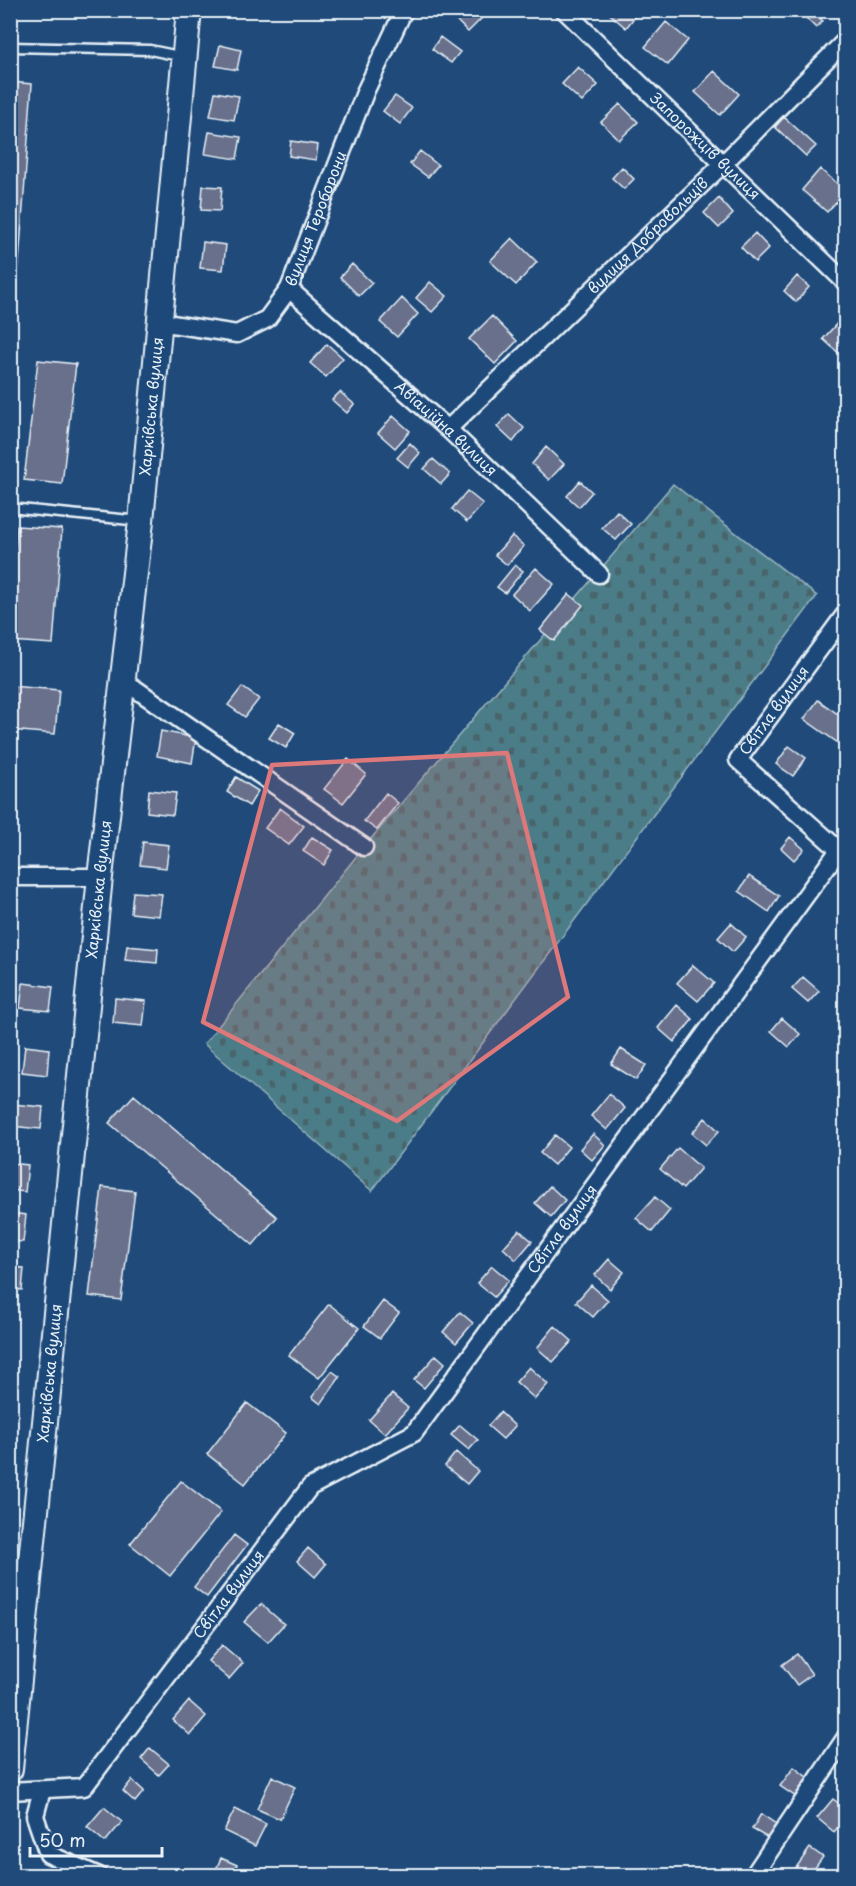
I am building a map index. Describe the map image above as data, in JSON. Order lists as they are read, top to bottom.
{
  "streets": {
    "street": [
      "Запорожців вулиця",
      "вулиця Тероборони",
      "вулиця Добровольців",
      "Харківська вулиця",
      "Авіаційна вулиця",
      "Світла вулиця"
    ]
  },
  "crossings": [
    ["Запорожців вулиця", "вулиця Добровольців"],
    ["вулиця Тероборони", "Харківська вулиця"],
    ["вулиця Тероборони", "Авіаційна вулиця"],
    ["вулиця Добровольців", "Авіаційна вулиця"]
  ],
  "scale_bar": "50 m"
}
